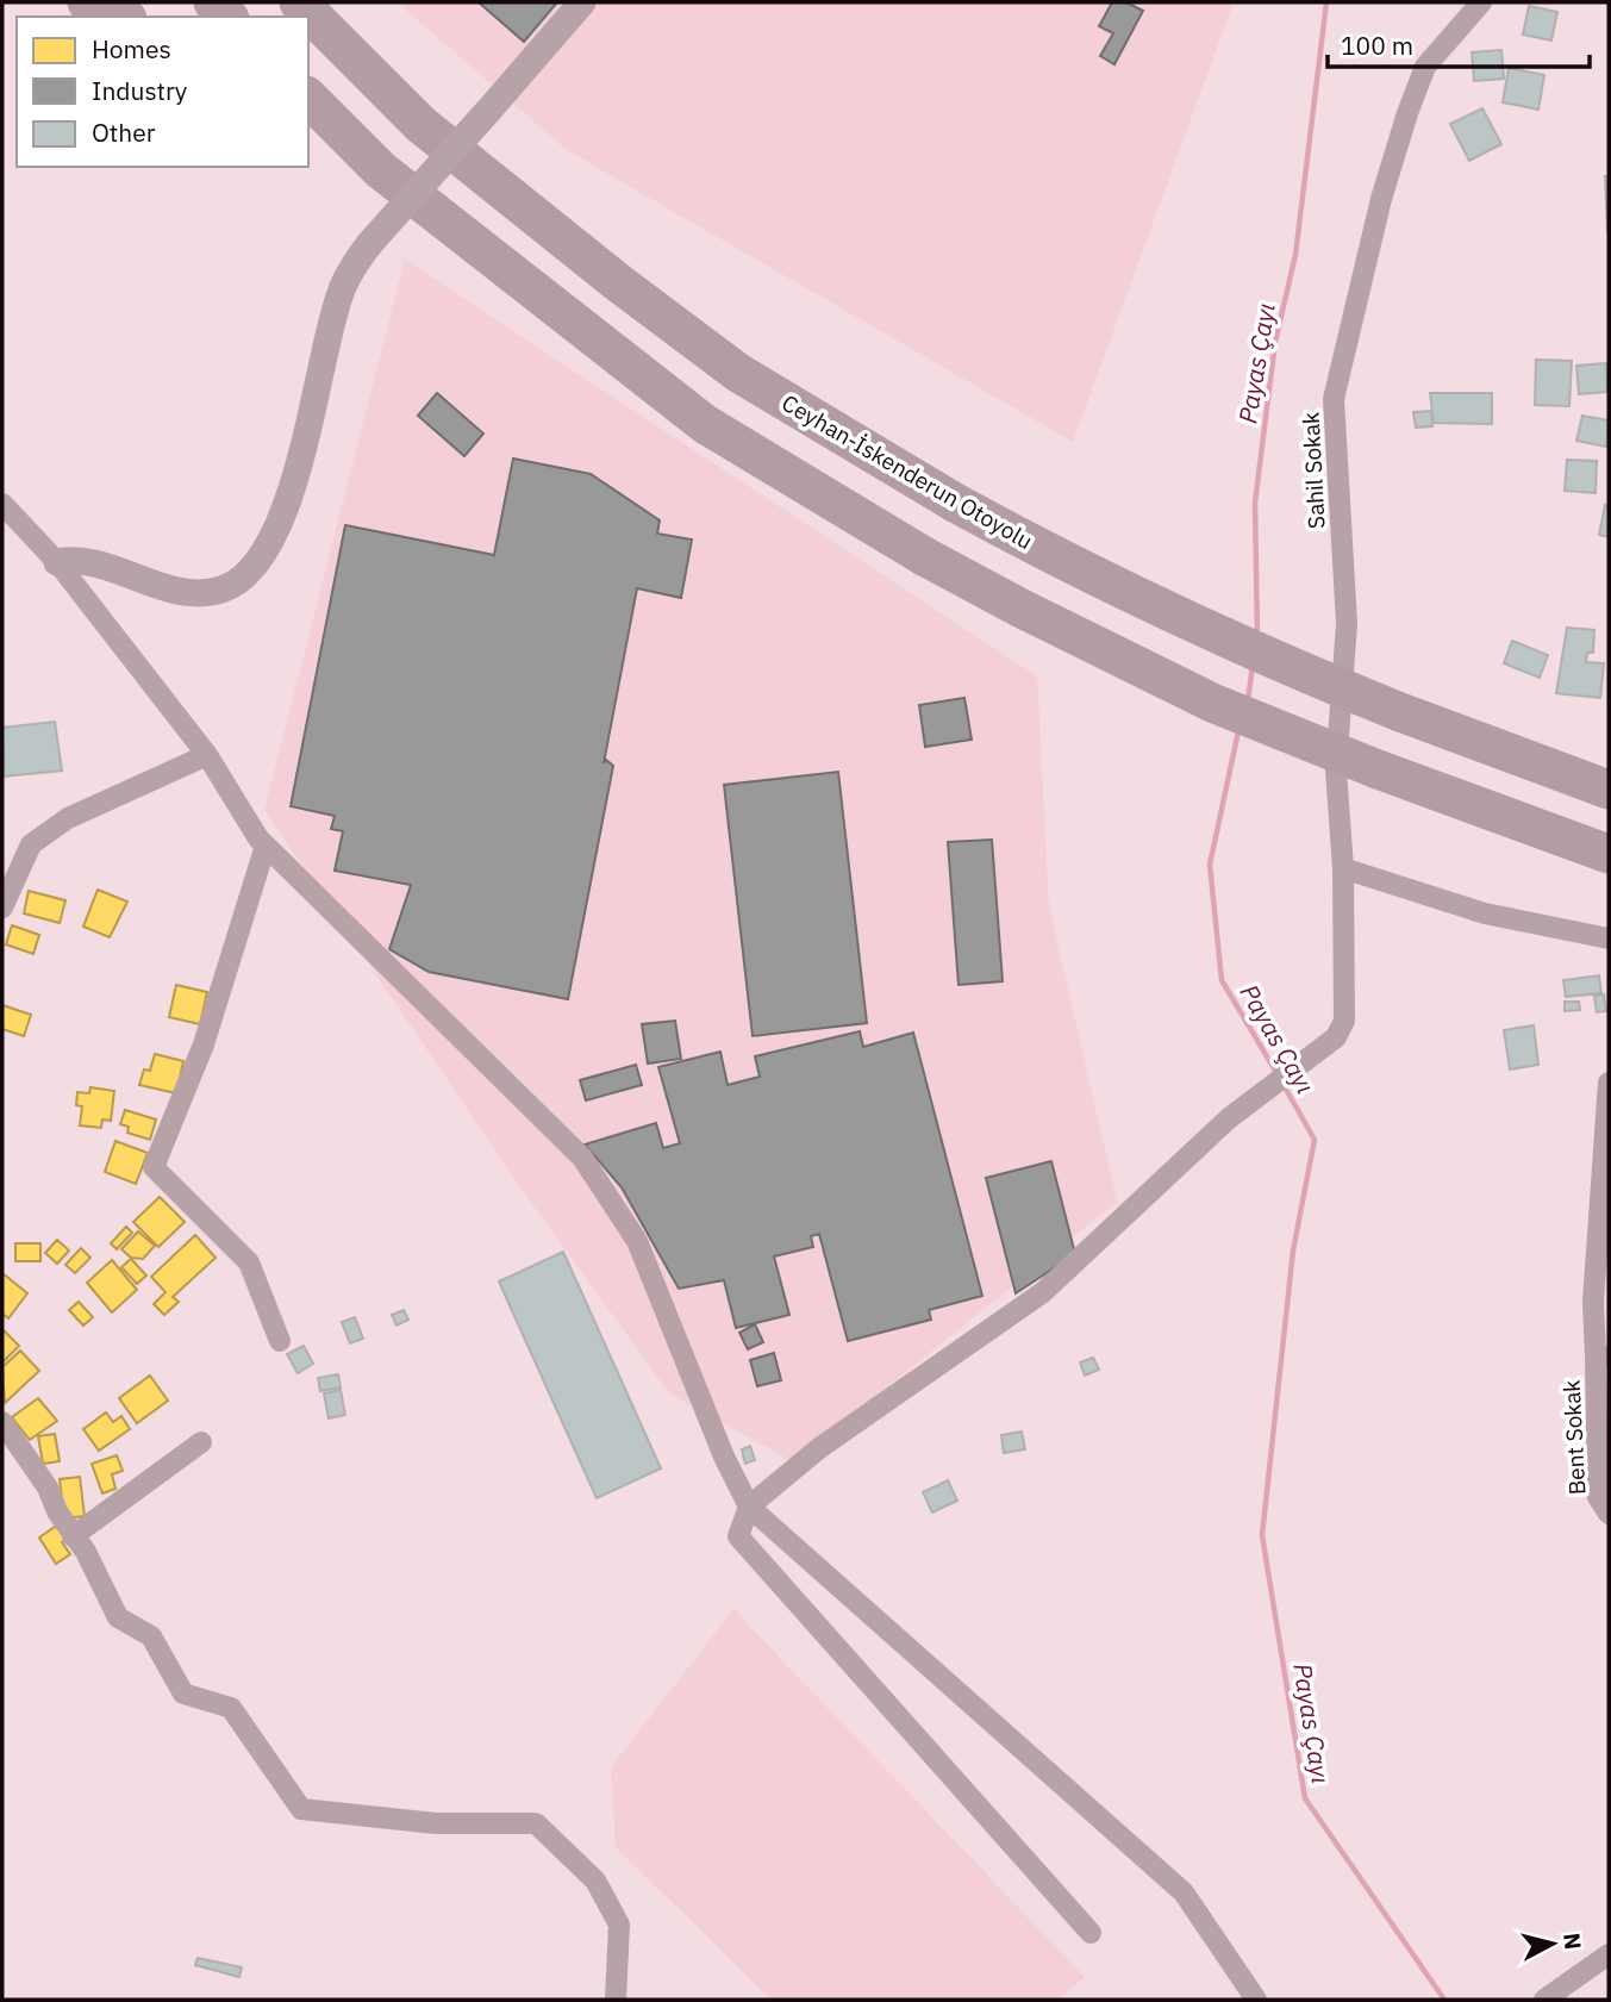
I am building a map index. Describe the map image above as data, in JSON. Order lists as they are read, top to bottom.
{
  "streets": {
    "highway": ["Ceyhan-İskenderun Otoyolu"],
    "street": ["Sahil Sokak", "Bent Sokak"]
  },
  "water": ["Payas Çayı"],
  "legend": ["Homes", "Industry", "Other"],
  "scale_bar": "100 m",
  "north": "right"
}
